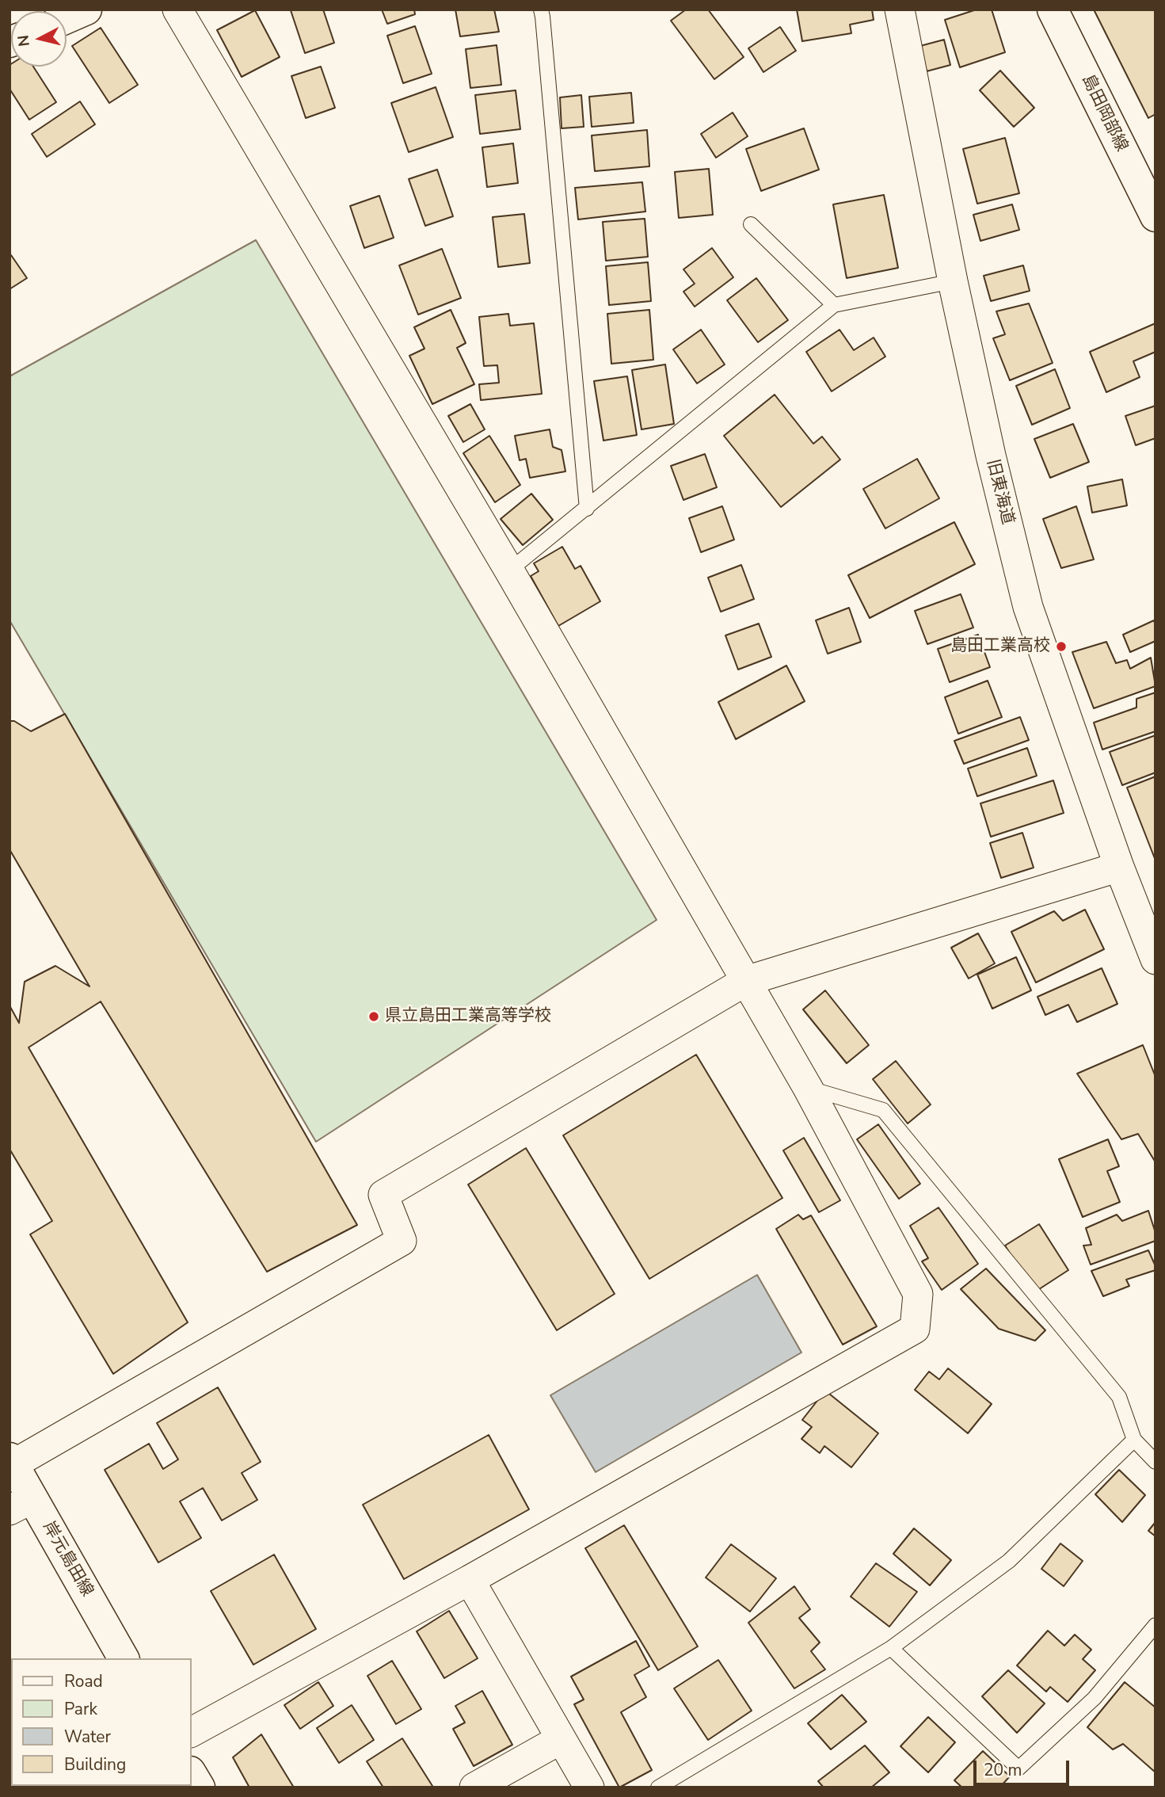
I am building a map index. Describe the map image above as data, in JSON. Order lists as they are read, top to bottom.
{
  "streets": {
    "street": ["島田岡部線", "旧東海道", "岸元島田線"]
  },
  "places": ["島田工業高校", "県立島田工業高等学校"],
  "legend": [
    "Road",
    "Park",
    "Water",
    "Building"
  ],
  "scale_bar": "20 m",
  "north": "left"
}
